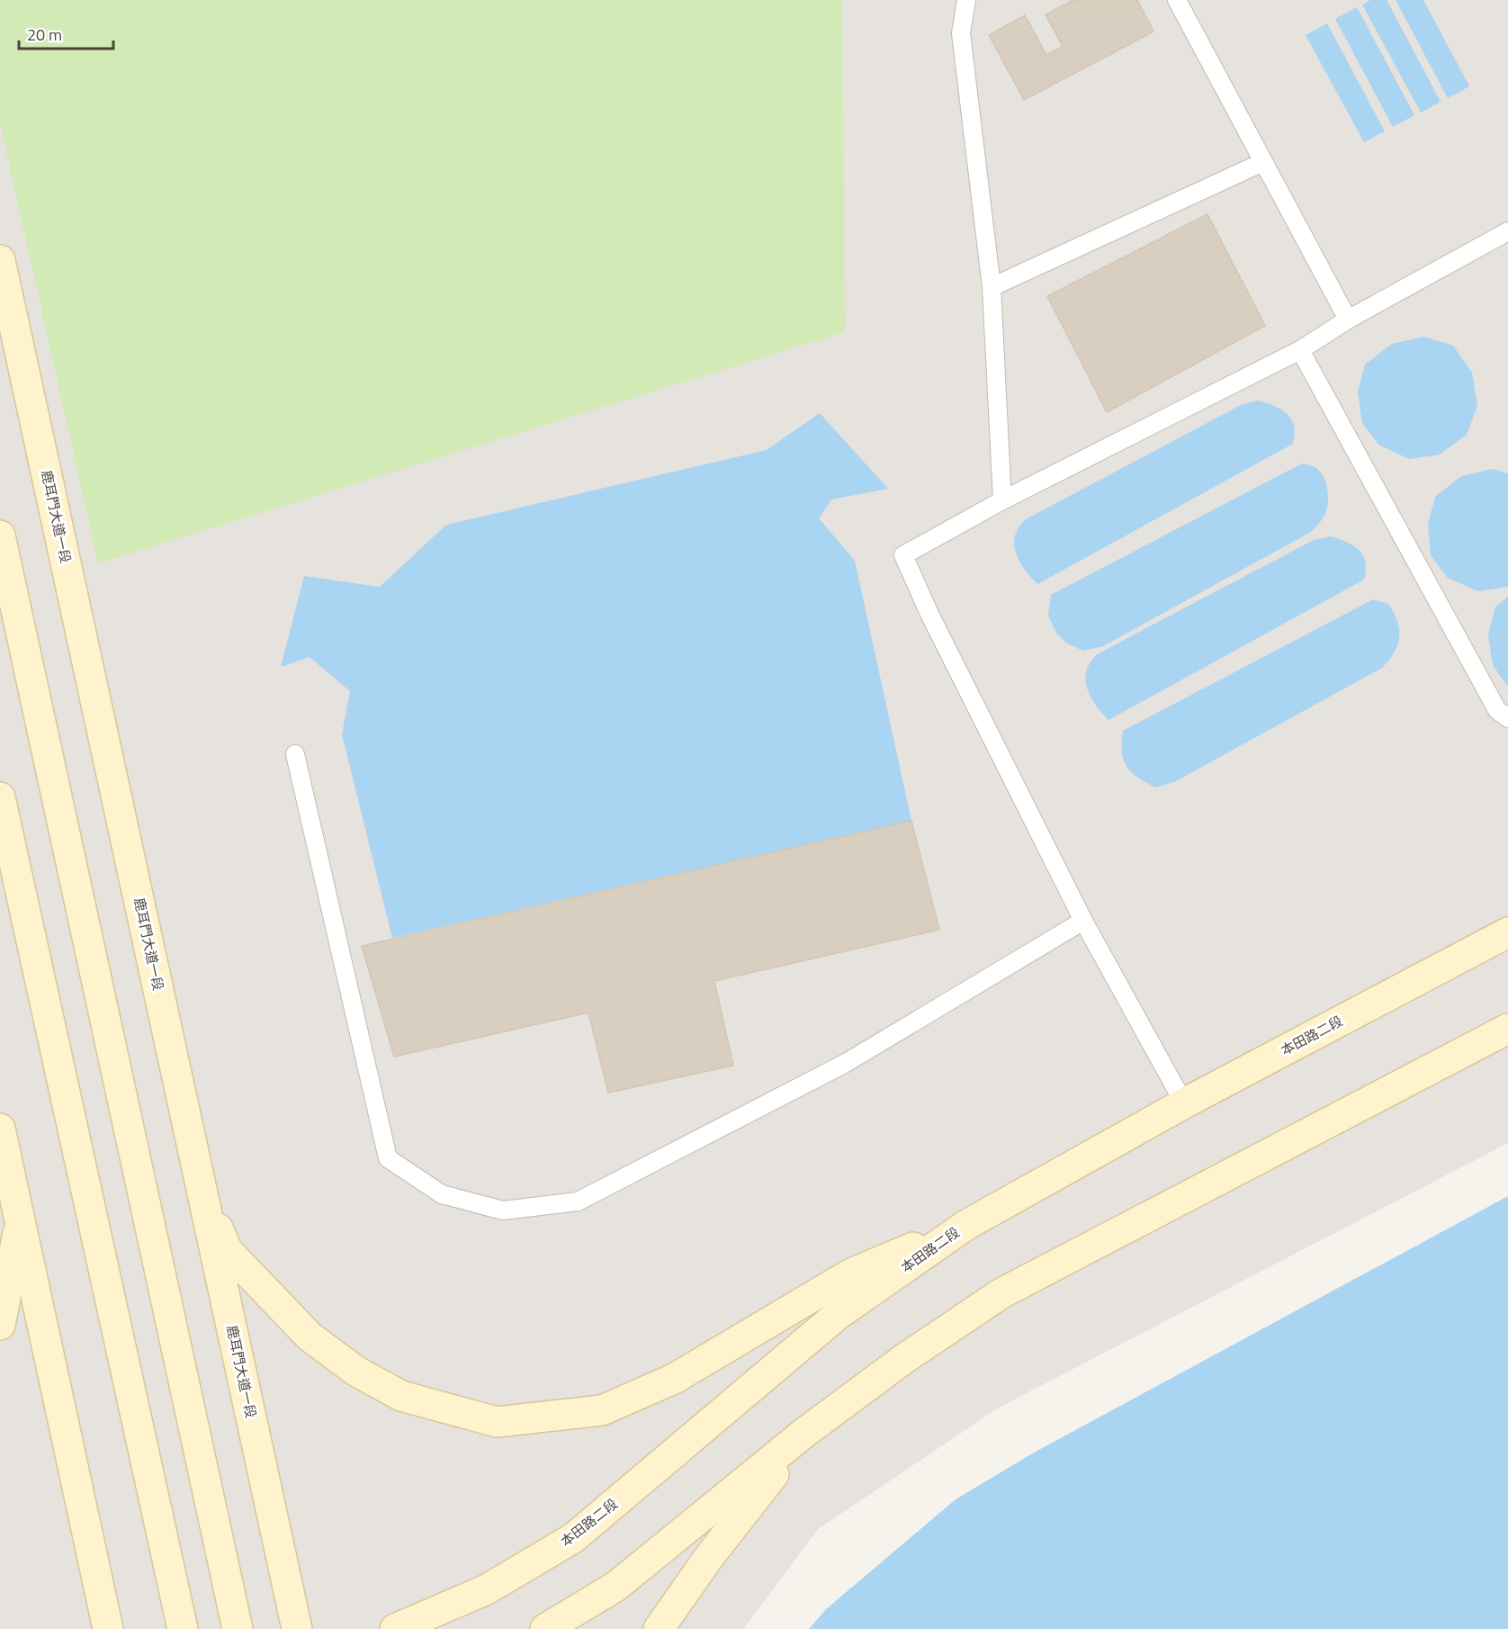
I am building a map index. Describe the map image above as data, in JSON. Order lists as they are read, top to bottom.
{
  "streets": {
    "street": ["鹿耳門大道一段", "本田路二段"]
  },
  "scale_bar": "20 m"
}
